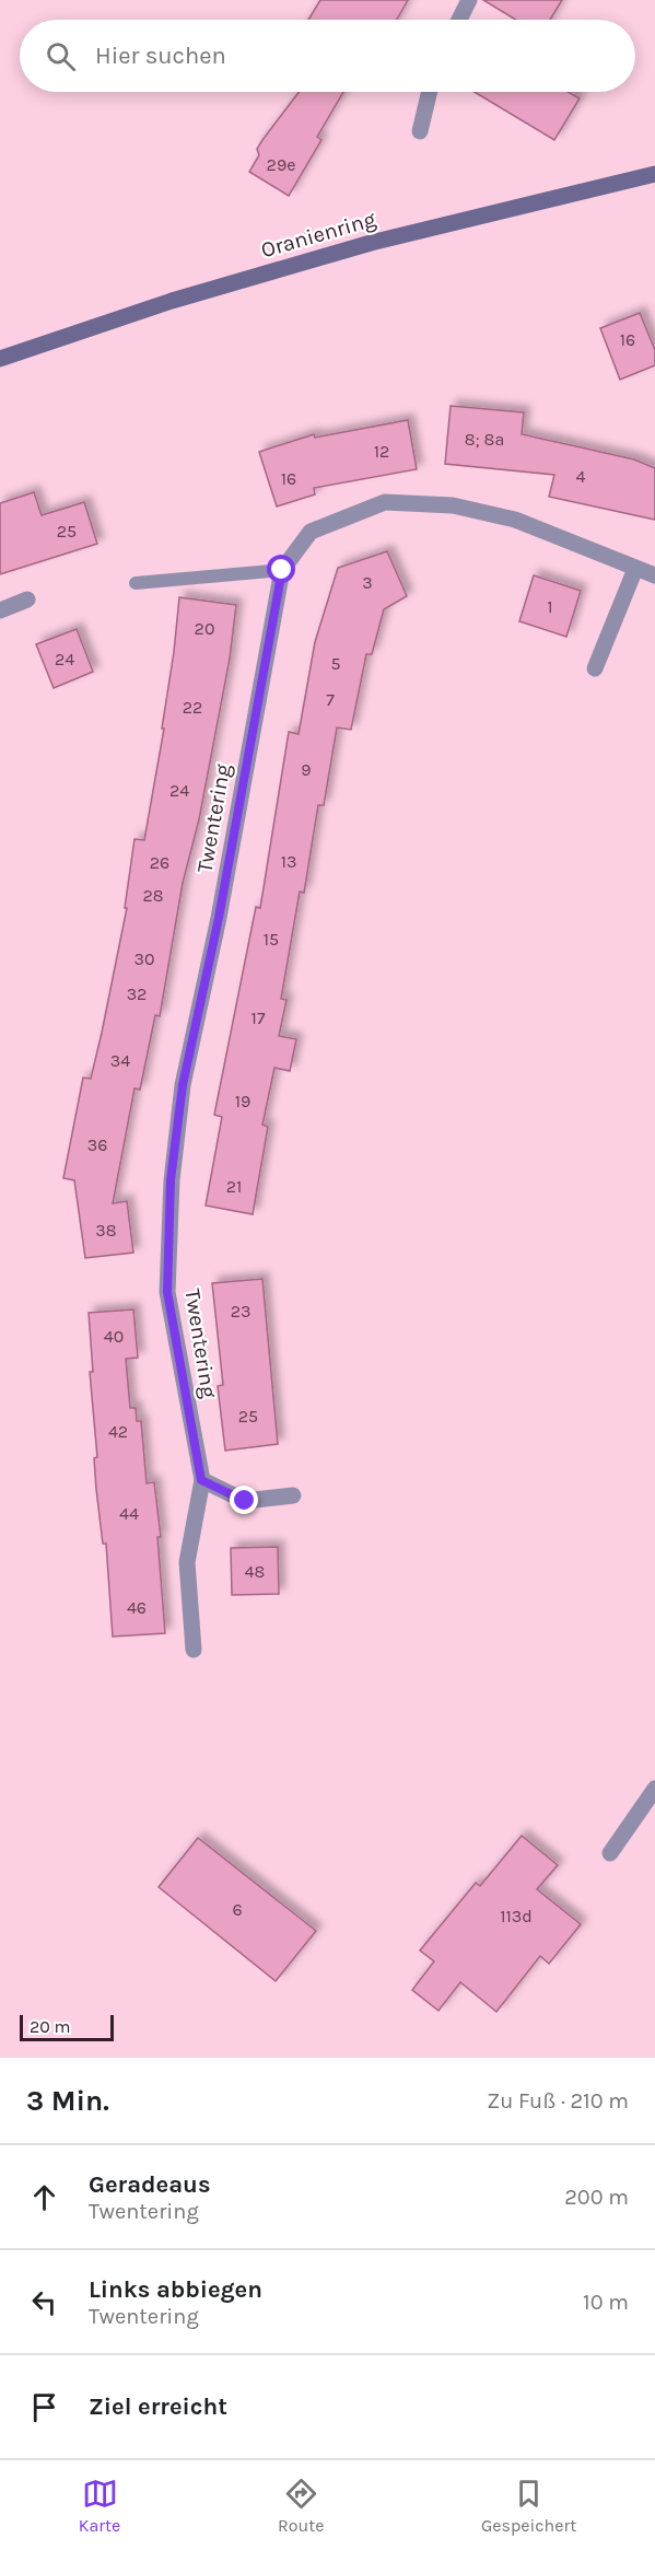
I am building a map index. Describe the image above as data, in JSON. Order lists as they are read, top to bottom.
{
  "streets": {
    "street": ["Oranienring", "Twentering"]
  },
  "house_numbers": [
    "29e",
    "16",
    "8; 8a",
    "12",
    "4",
    "16",
    "25",
    "3",
    "1",
    "20",
    "24",
    "5",
    "7",
    "22",
    "9",
    "24",
    "13",
    "26",
    "28",
    "15",
    "30",
    "32",
    "17",
    "34",
    "19",
    "36",
    "21",
    "38",
    "23",
    "40",
    "25",
    "42",
    "44",
    "48",
    "46",
    "6",
    "113d"
  ],
  "scale_bar": "20 m",
  "page": {
    "search": "Hier suchen",
    "scale": "20 m",
    "heading": ["3 Min.", "Zu Fuß · 210 m"],
    "list": [
      ["Geradeaus", "Twentering", "200 m"],
      ["Links abbiegen", "Twentering", "10 m"],
      "Ziel erreicht"
    ],
    "nav": ["Karte", "Route", "Gespeichert"]
  }
}
